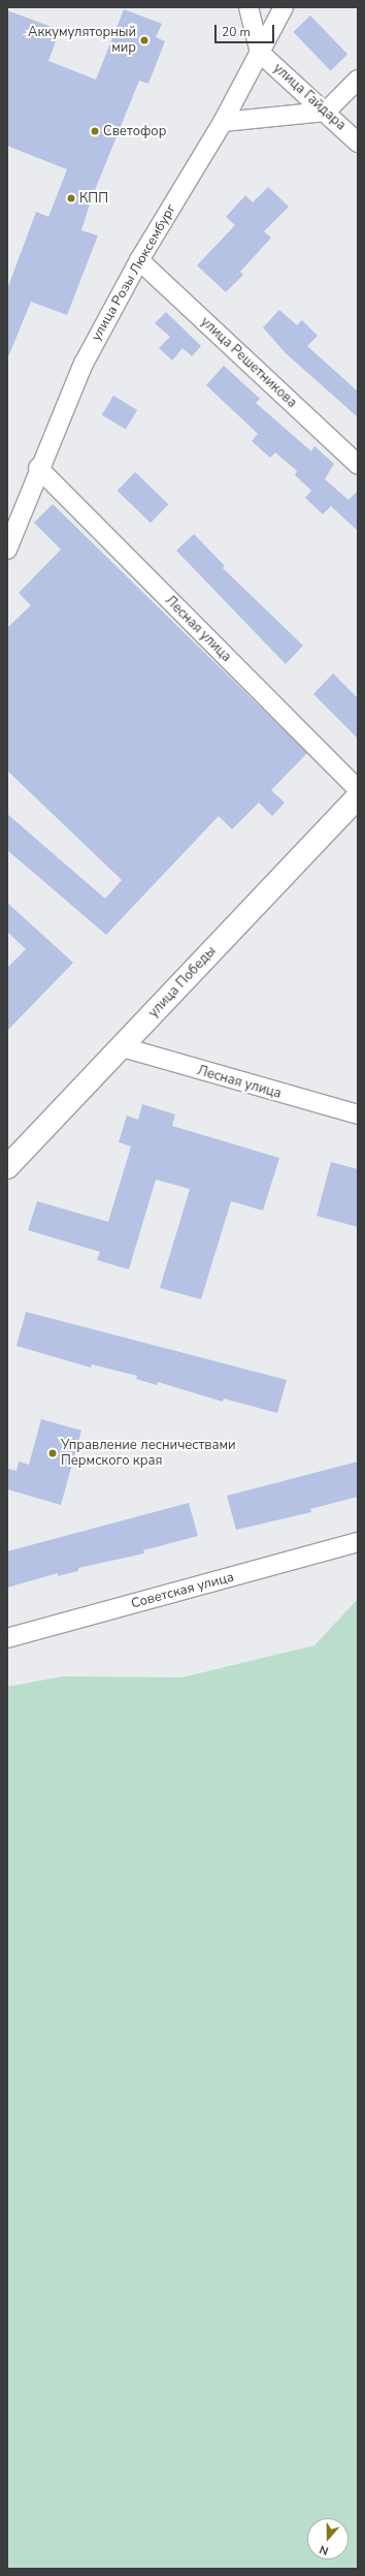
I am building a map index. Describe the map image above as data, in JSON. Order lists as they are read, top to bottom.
{
  "streets": {
    "street": [
      "улица Гайдара",
      "улица Розы Люксембург",
      "улица Решетникова",
      "Лесная улица",
      "улица Победы",
      "Советская улица"
    ]
  },
  "crossings": [
    ["улица Гайдара", "улица Розы Люксембург"],
    ["улица Розы Люксембург", "улица Решетникова"],
    ["улица Розы Люксембург", "Лесная улица"],
    ["Лесная улица", "улица Победы"]
  ],
  "places": [
    "Аккумуляторный мир",
    "Светофор",
    "КПП",
    "Управление лесничествами Пермского края"
  ],
  "scale_bar": "20 m",
  "north": "bottom"
}
